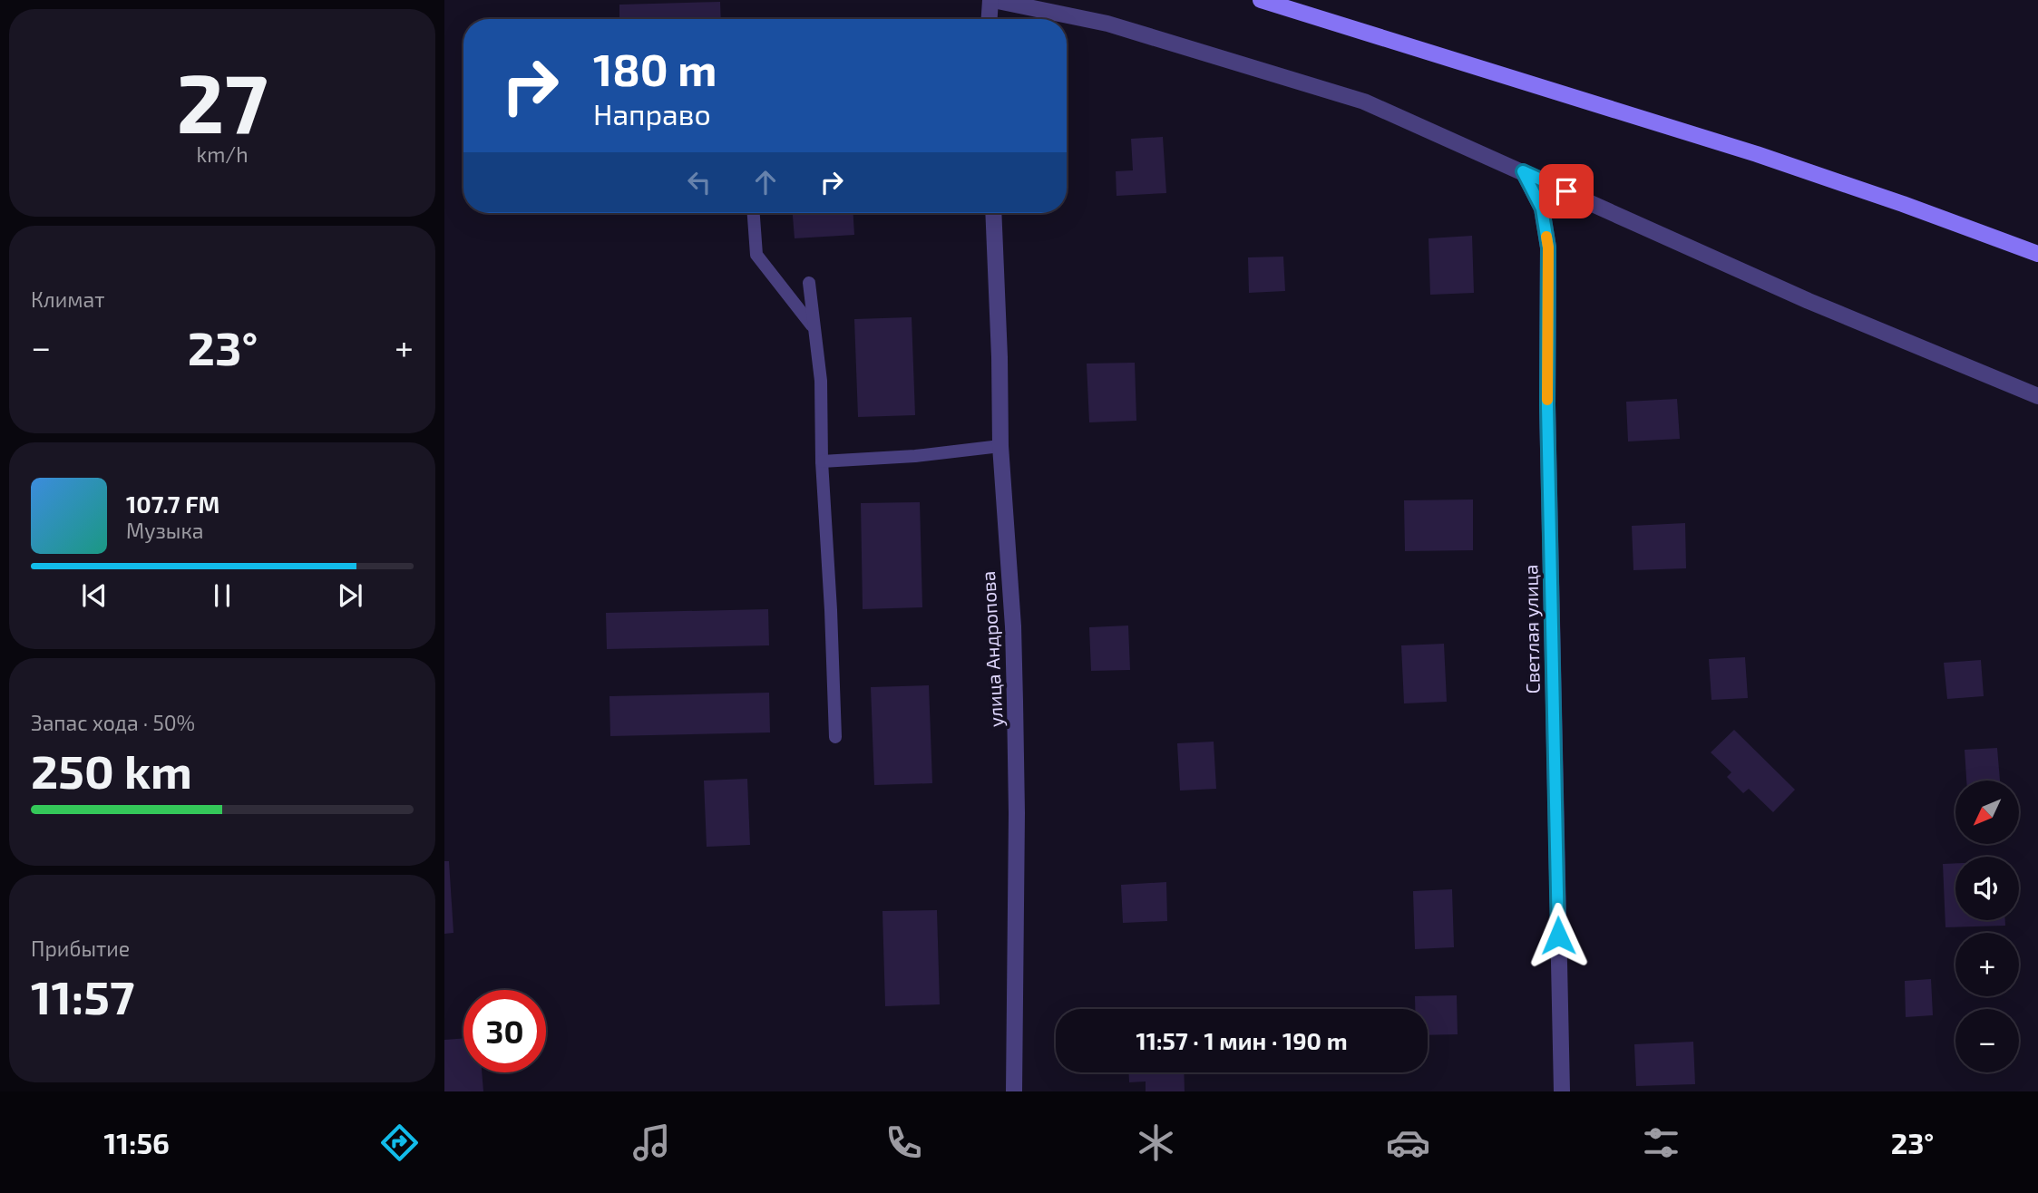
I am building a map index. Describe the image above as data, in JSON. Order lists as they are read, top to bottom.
{
  "streets": {
    "street": ["Светлая улица", "улица Андропова"]
  },
  "north": "bottom left",
  "page": {
    "tile": [
      ["27", "km/h"],
      "Климат",
      ["Запас хода · 50%", "250 km"],
      ["Прибытие", "11:57"]
    ],
    "turn": ["180 m", "Направо"],
    "heat": ["−", "23°", "+"],
    "song": ["107.7 FM", "Музыка"],
    "map_buttons": ["+", "−"],
    "limit": "30",
    "trip": "11:57 · 1 мин · 190 m",
    "tabs": ["11:56", "23°"]
  }
}
